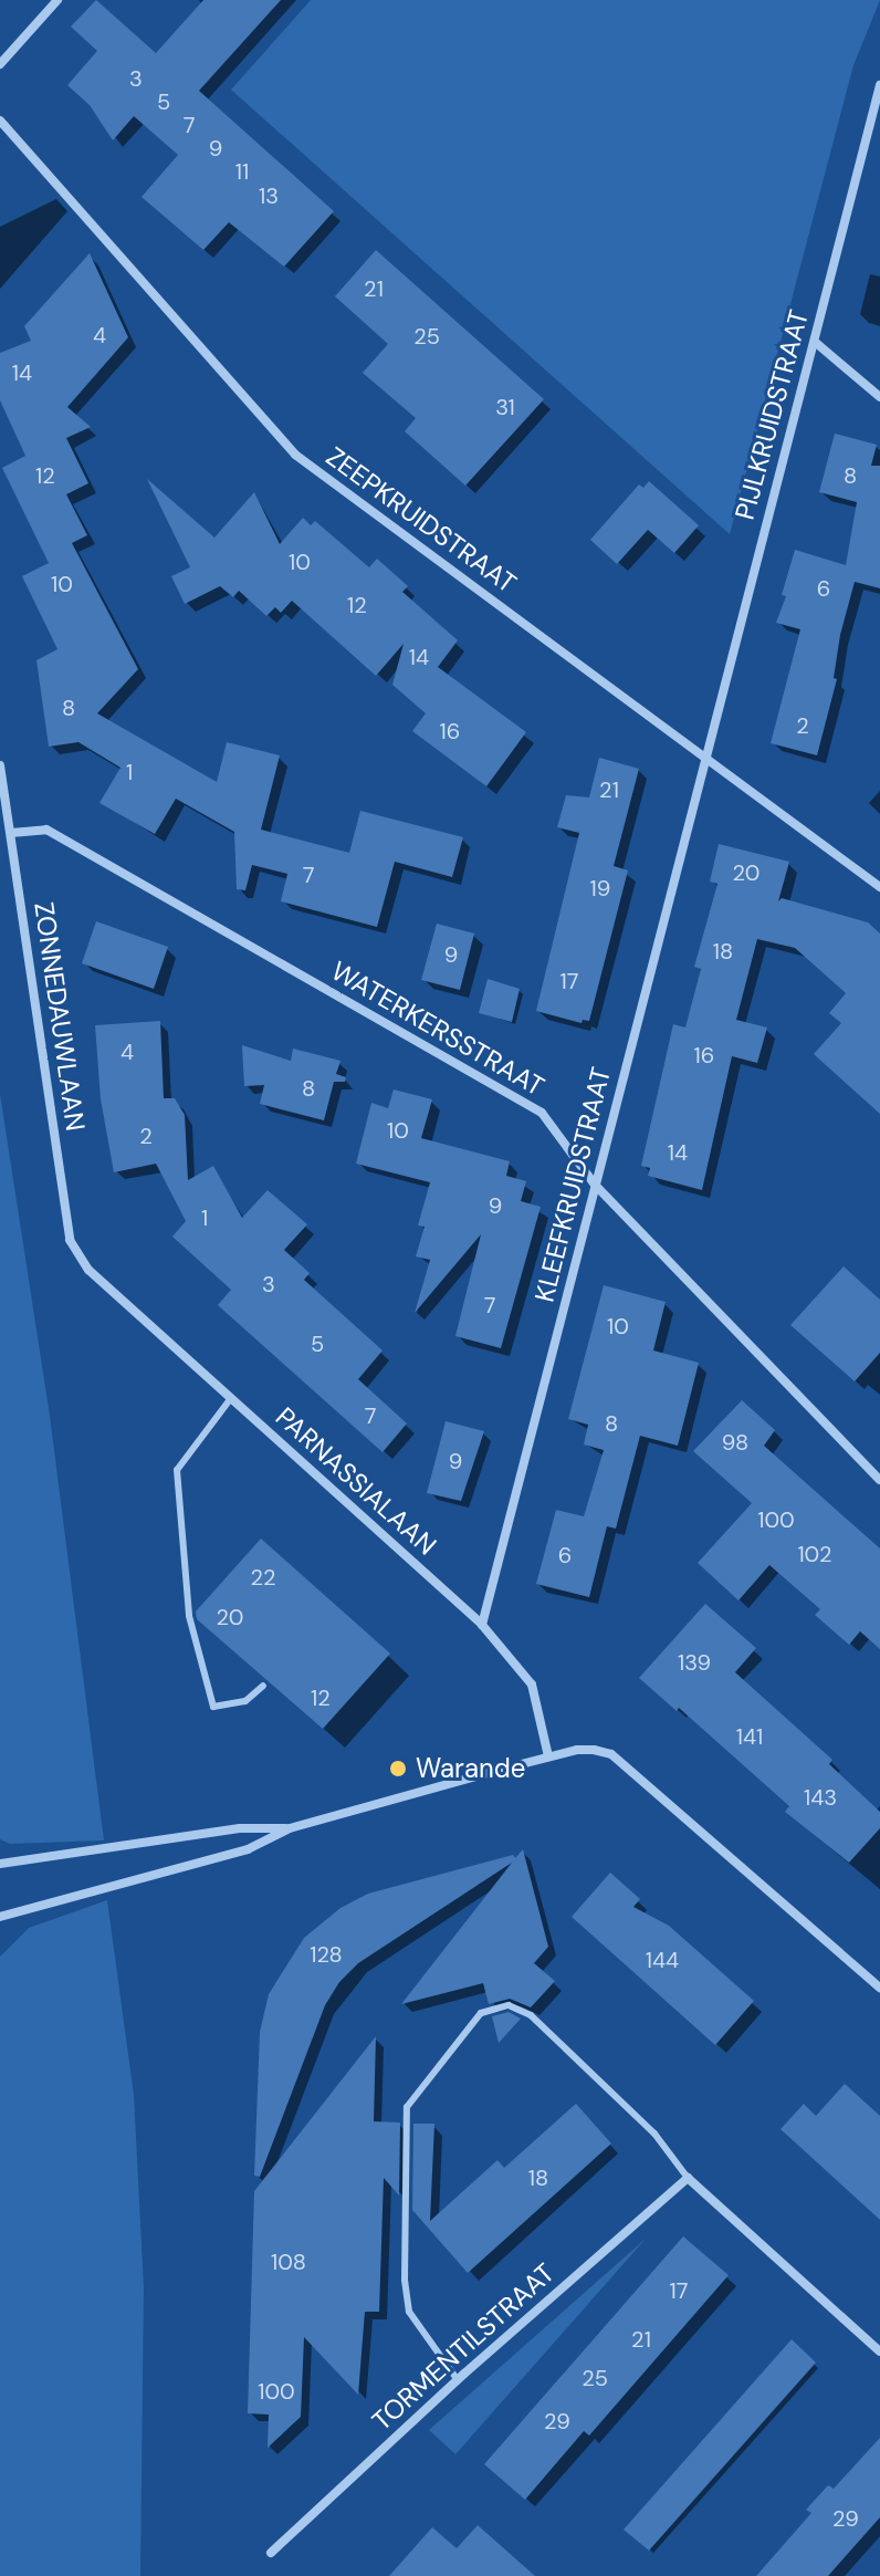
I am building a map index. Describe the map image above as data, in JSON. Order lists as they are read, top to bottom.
{
  "streets": {
    "street": [
      "PIJLKRUIDSTRAAT",
      "ZEEPKRUIDSTRAAT",
      "ZONNEDAUWLAAN",
      "WATERKERSSTRAAT",
      "KLEEFKRUIDSTRAAT",
      "PARNASSIALAAN",
      "TORMENTILSTRAAT"
    ]
  },
  "crossings": [
    ["PIJLKRUIDSTRAAT", "ZEEPKRUIDSTRAAT"],
    ["PIJLKRUIDSTRAAT", "KLEEFKRUIDSTRAAT"],
    ["ZEEPKRUIDSTRAAT", "KLEEFKRUIDSTRAAT"],
    ["ZONNEDAUWLAAN", "WATERKERSSTRAAT"],
    ["ZONNEDAUWLAAN", "PARNASSIALAAN"],
    ["WATERKERSSTRAAT", "KLEEFKRUIDSTRAAT"],
    ["KLEEFKRUIDSTRAAT", "PARNASSIALAAN"]
  ],
  "places": ["Warande"],
  "house_numbers": [
    "3",
    "5",
    "7",
    "9",
    "11",
    "13",
    "21",
    "4",
    "25",
    "14",
    "31",
    "12",
    "8",
    "10",
    "10",
    "6",
    "12",
    "14",
    "8",
    "2",
    "16",
    "1",
    "21",
    "20",
    "7",
    "19",
    "18",
    "9",
    "17",
    "4",
    "16",
    "8",
    "10",
    "2",
    "14",
    "9",
    "1",
    "3",
    "7",
    "10",
    "5",
    "7",
    "8",
    "98",
    "9",
    "100",
    "102",
    "6",
    "22",
    "20",
    "139",
    "12",
    "141",
    "143",
    "128",
    "144",
    "18",
    "108",
    "17",
    "21",
    "25",
    "100",
    "29",
    "29"
  ]
}
